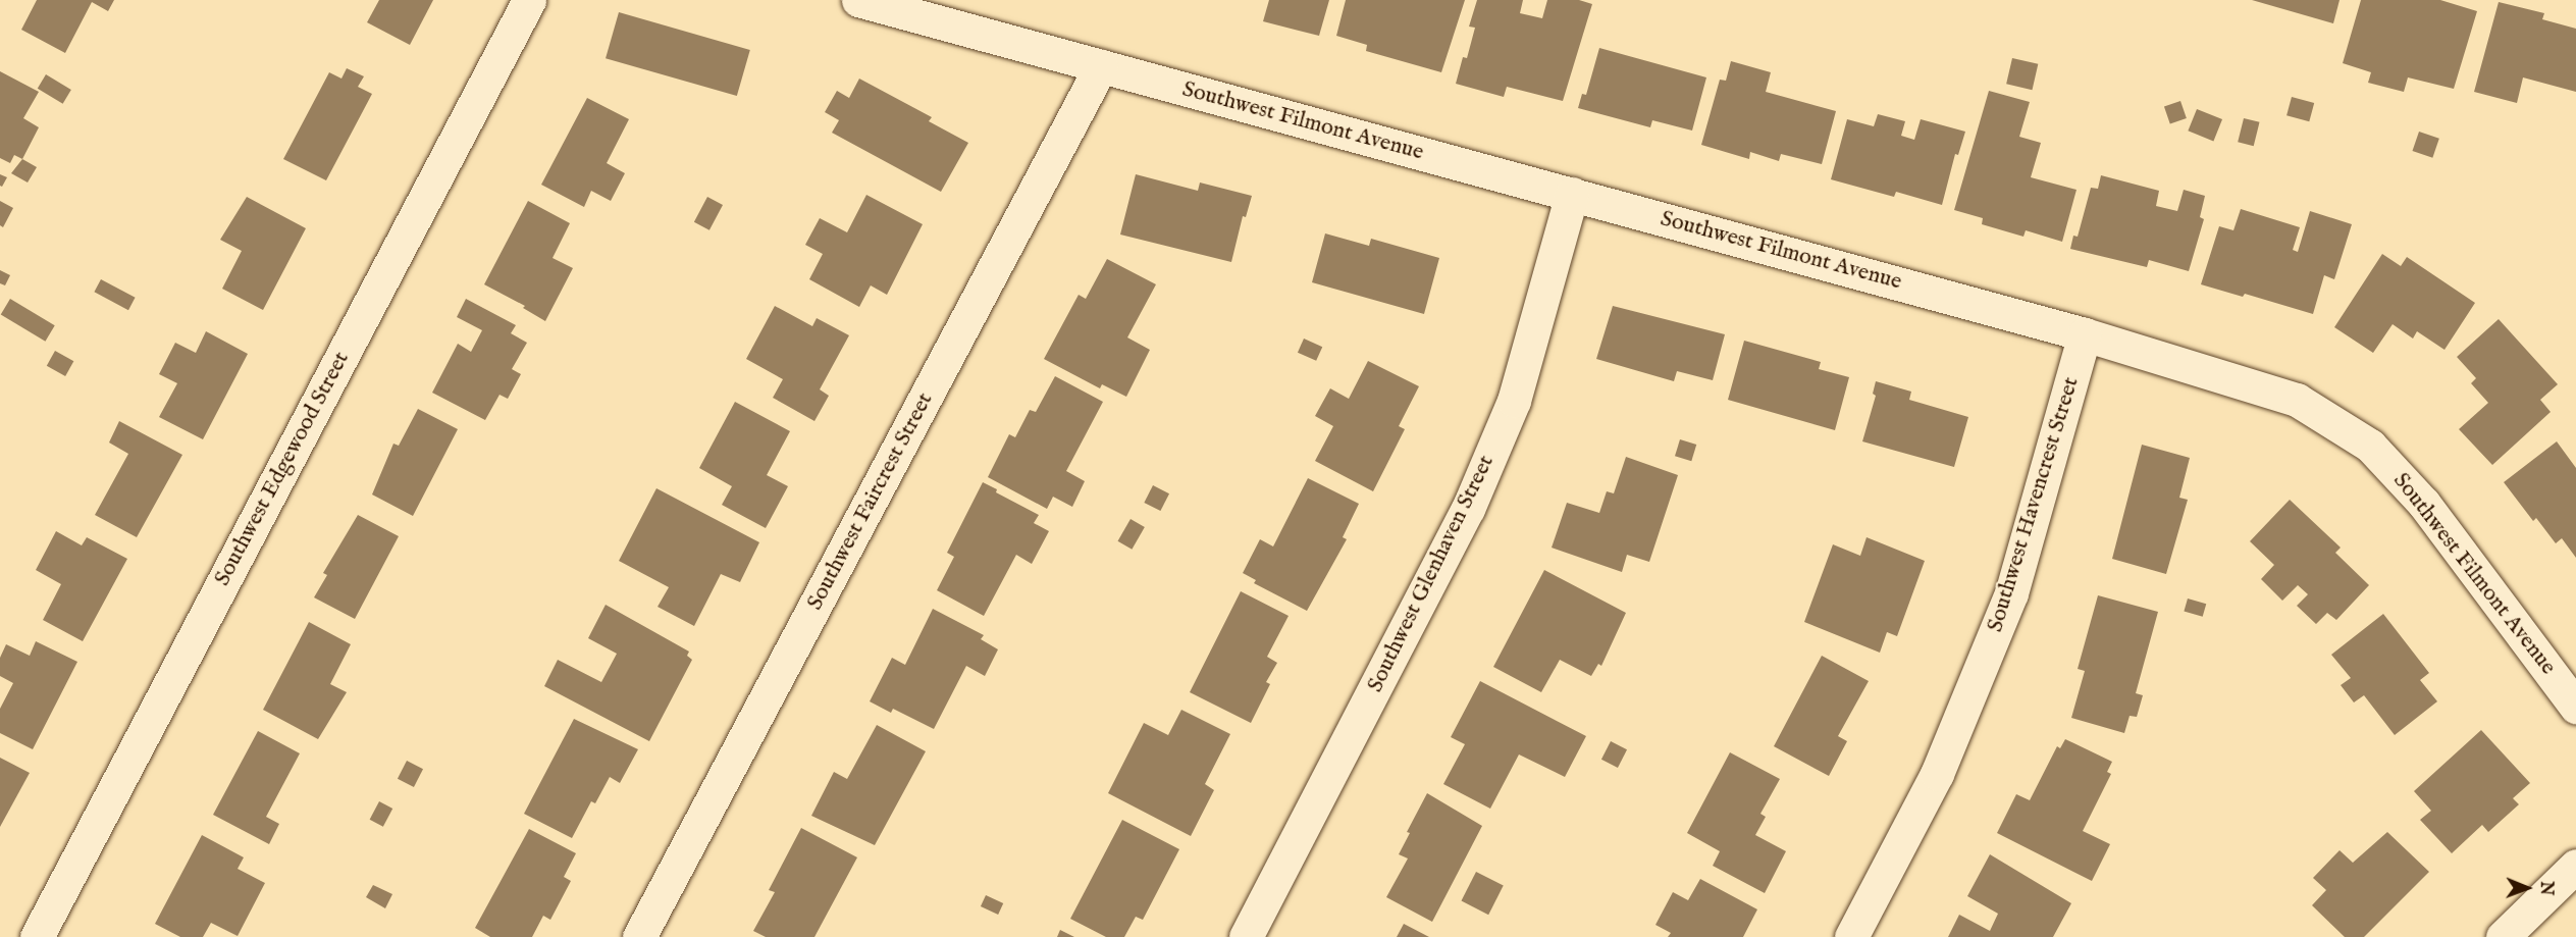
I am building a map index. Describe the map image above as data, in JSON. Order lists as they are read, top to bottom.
{
  "streets": {
    "street": [
      "Southwest Filmont Avenue",
      "Southwest Edgewood Street",
      "Southwest Faircrest Street",
      "Southwest Havencrest Street",
      "Southwest Glenhaven Street"
    ]
  },
  "crossings": [
    ["Southwest Filmont Avenue", "Southwest Faircrest Street"],
    ["Southwest Filmont Avenue", "Southwest Havencrest Street"],
    ["Southwest Filmont Avenue", "Southwest Glenhaven Street"]
  ],
  "north": "right"
}
